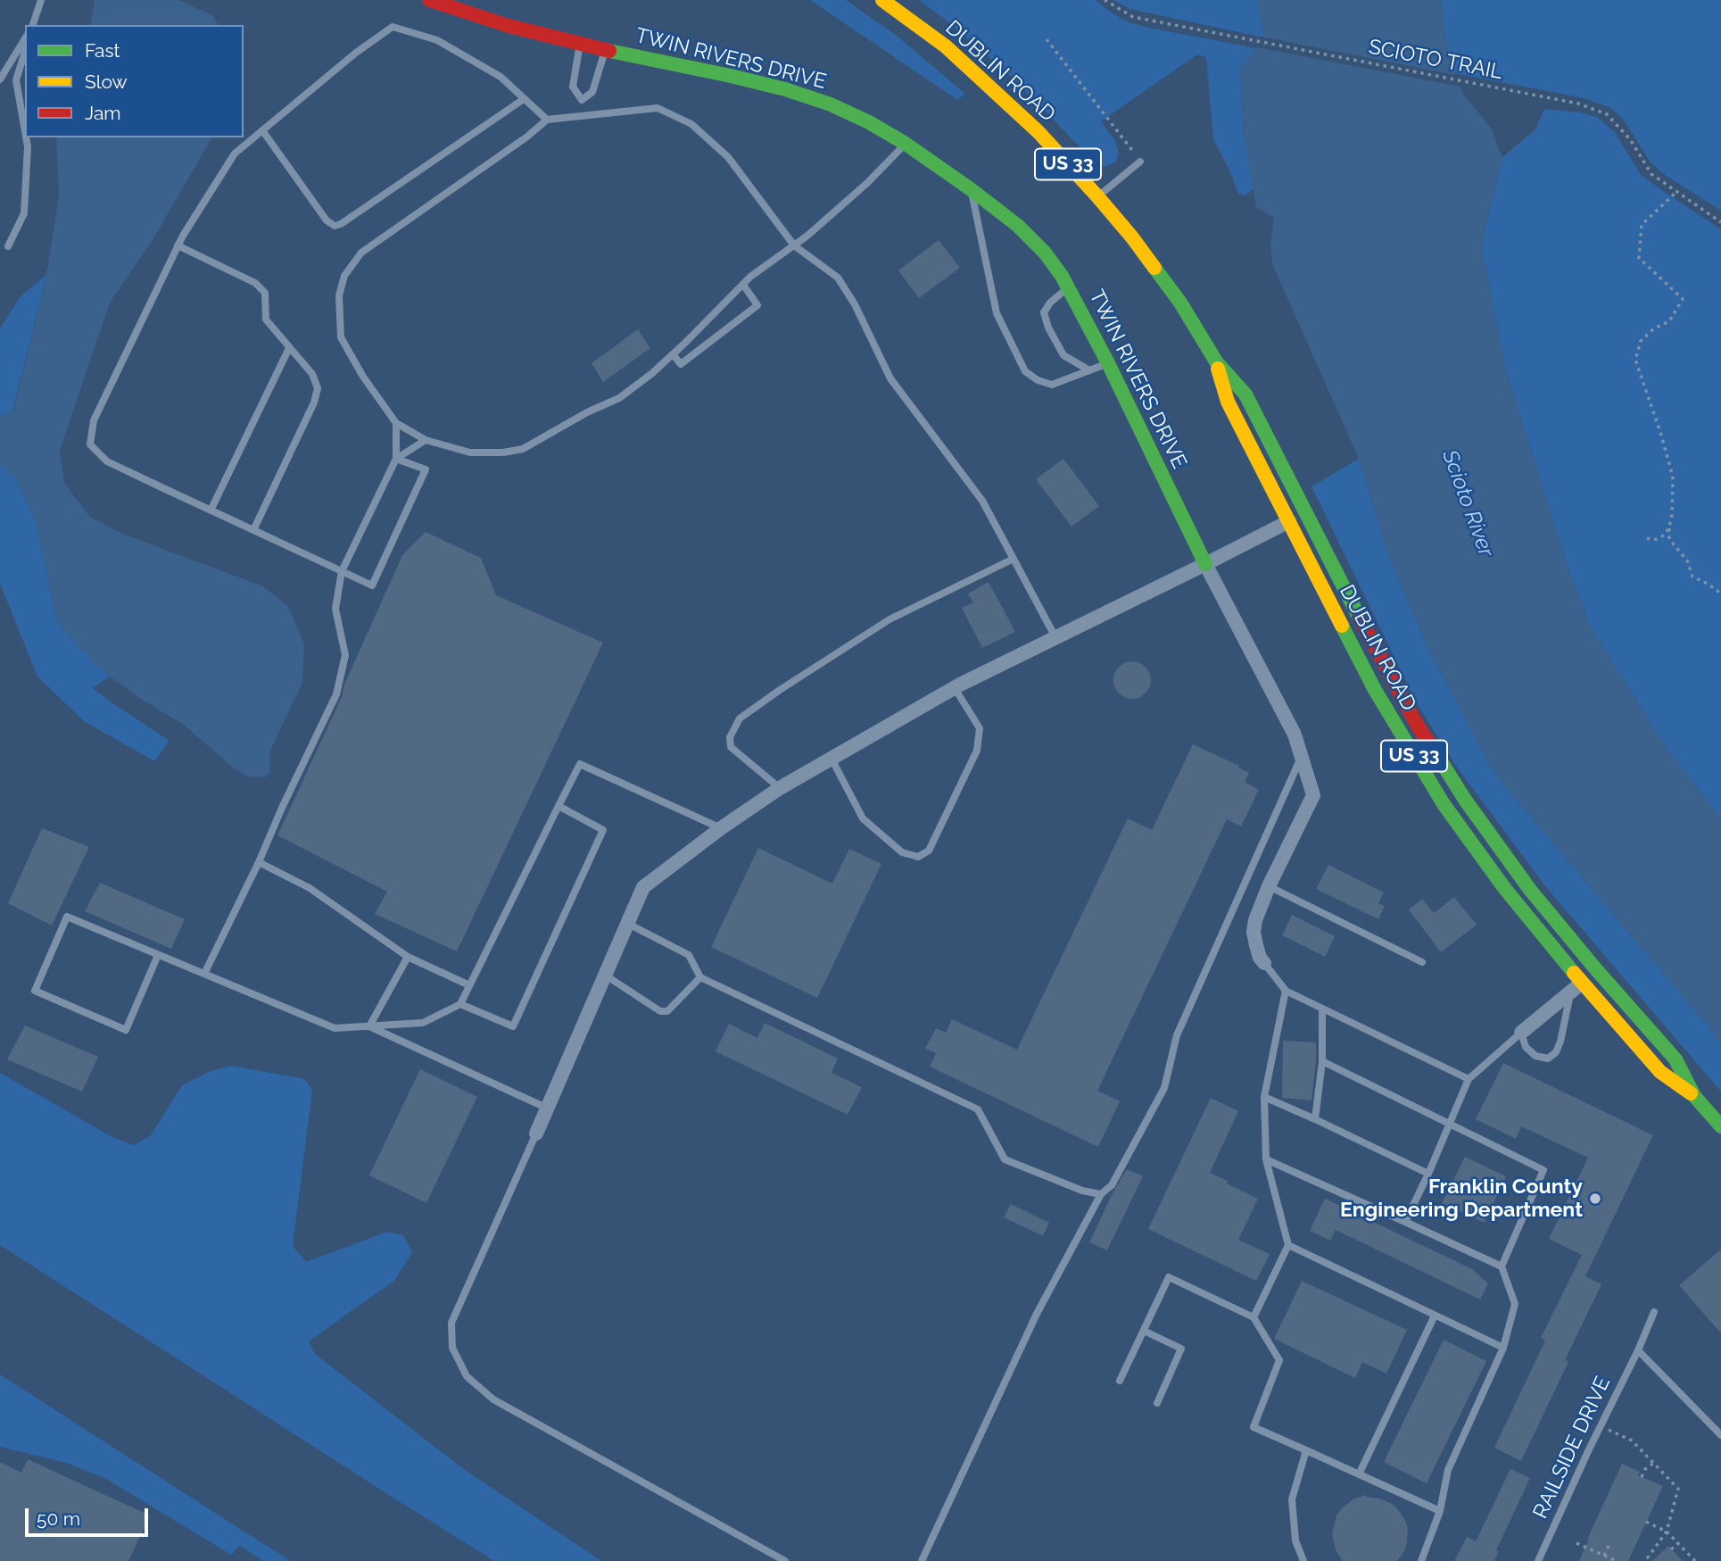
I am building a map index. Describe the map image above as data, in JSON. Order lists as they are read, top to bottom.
{
  "streets": {
    "main road": ["TWIN RIVERS DRIVE", "DUBLIN ROAD", "US 33"],
    "lane": ["RAILSIDE DRIVE"],
    "path": ["SCIOTO TRAIL"]
  },
  "water": ["Scioto River"],
  "places": ["Franklin County Engineering Department"],
  "legend": ["Fast", "Slow", "Jam"],
  "scale_bar": "50 m"
}
